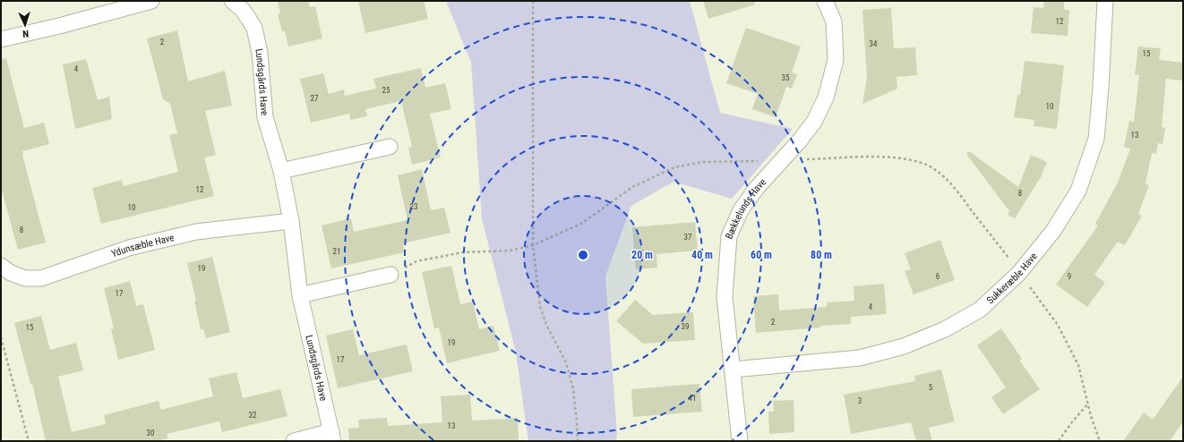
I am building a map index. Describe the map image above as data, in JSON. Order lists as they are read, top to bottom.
{
  "streets": {
    "street": [
      "Lundsgårds Have",
      "Bækkelunds Have",
      "Ydunsæble Have",
      "Sukkeræble Have"
    ]
  },
  "crossings": [
    ["Lundsgårds Have", "Ydunsæble Have"],
    ["Bækkelunds Have", "Sukkeræble Have"]
  ],
  "house_numbers": [
    "12",
    "2",
    "34",
    "15",
    "4",
    "35",
    "25",
    "27",
    "10",
    "13",
    "12",
    "8",
    "23",
    "10",
    "8",
    "37",
    "21",
    "19",
    "6",
    "9",
    "17",
    "4",
    "2",
    "39",
    "15",
    "19",
    "17",
    "5",
    "41",
    "3",
    "32",
    "13",
    "30"
  ],
  "north": "bottom",
  "rings": [
    "20 m",
    "40 m",
    "60 m",
    "80 m"
  ]
}
